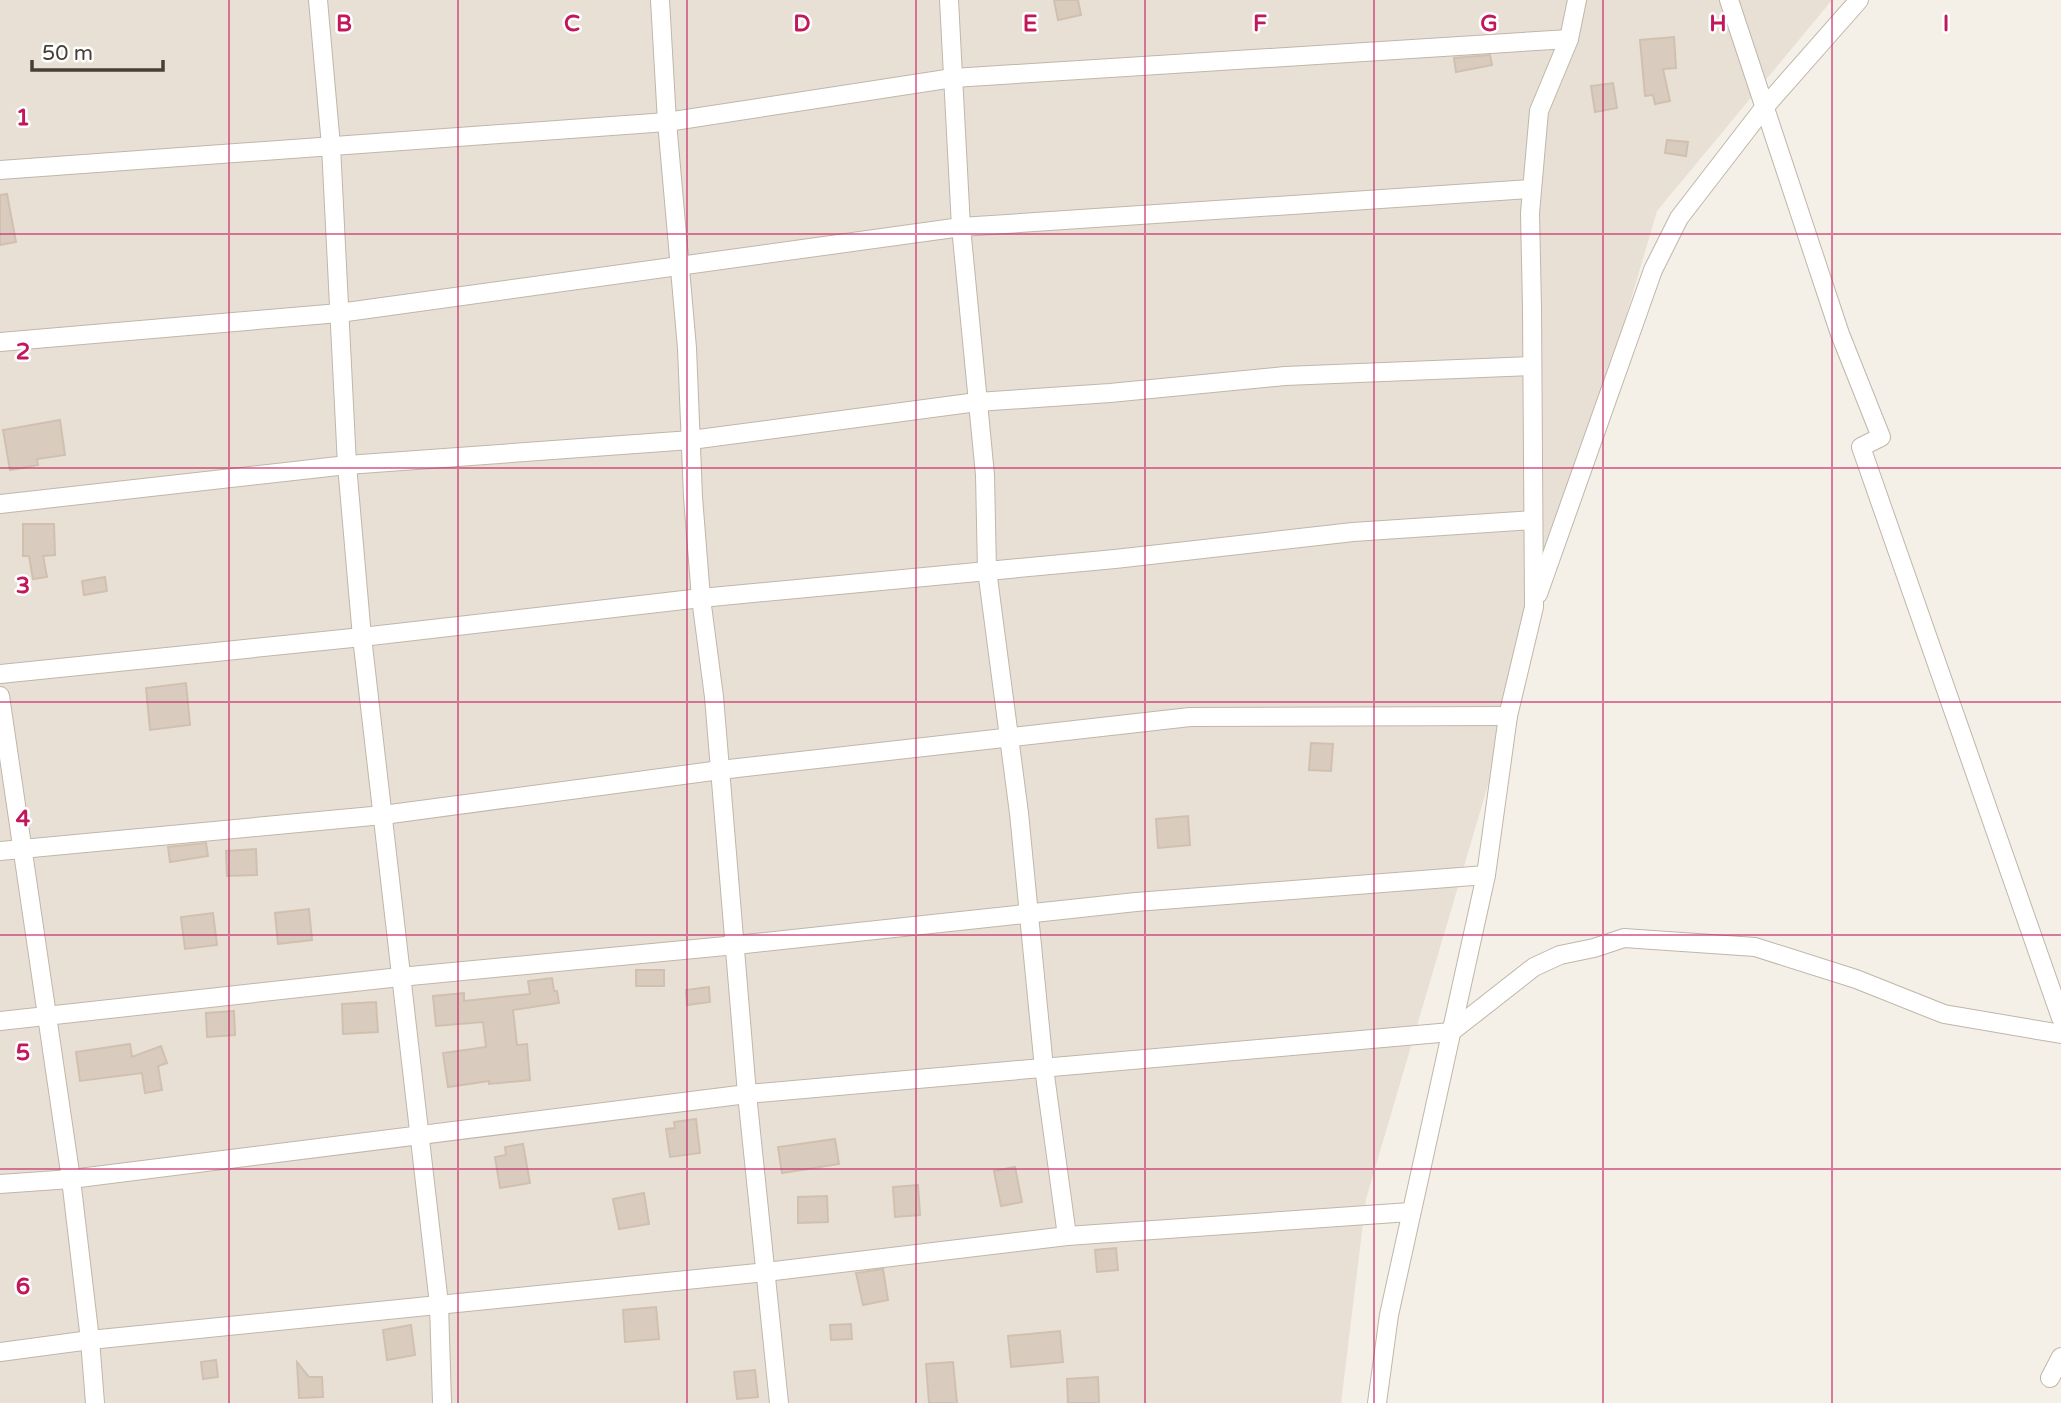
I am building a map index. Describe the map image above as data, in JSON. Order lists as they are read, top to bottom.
{
  "scale_bar": "50 m",
  "grid": {
    "columns": [
      "B",
      "C",
      "D",
      "E",
      "F",
      "G",
      "H",
      "I"
    ],
    "rows": [
      "1",
      "2",
      "3",
      "4",
      "5",
      "6"
    ]
  }
}
